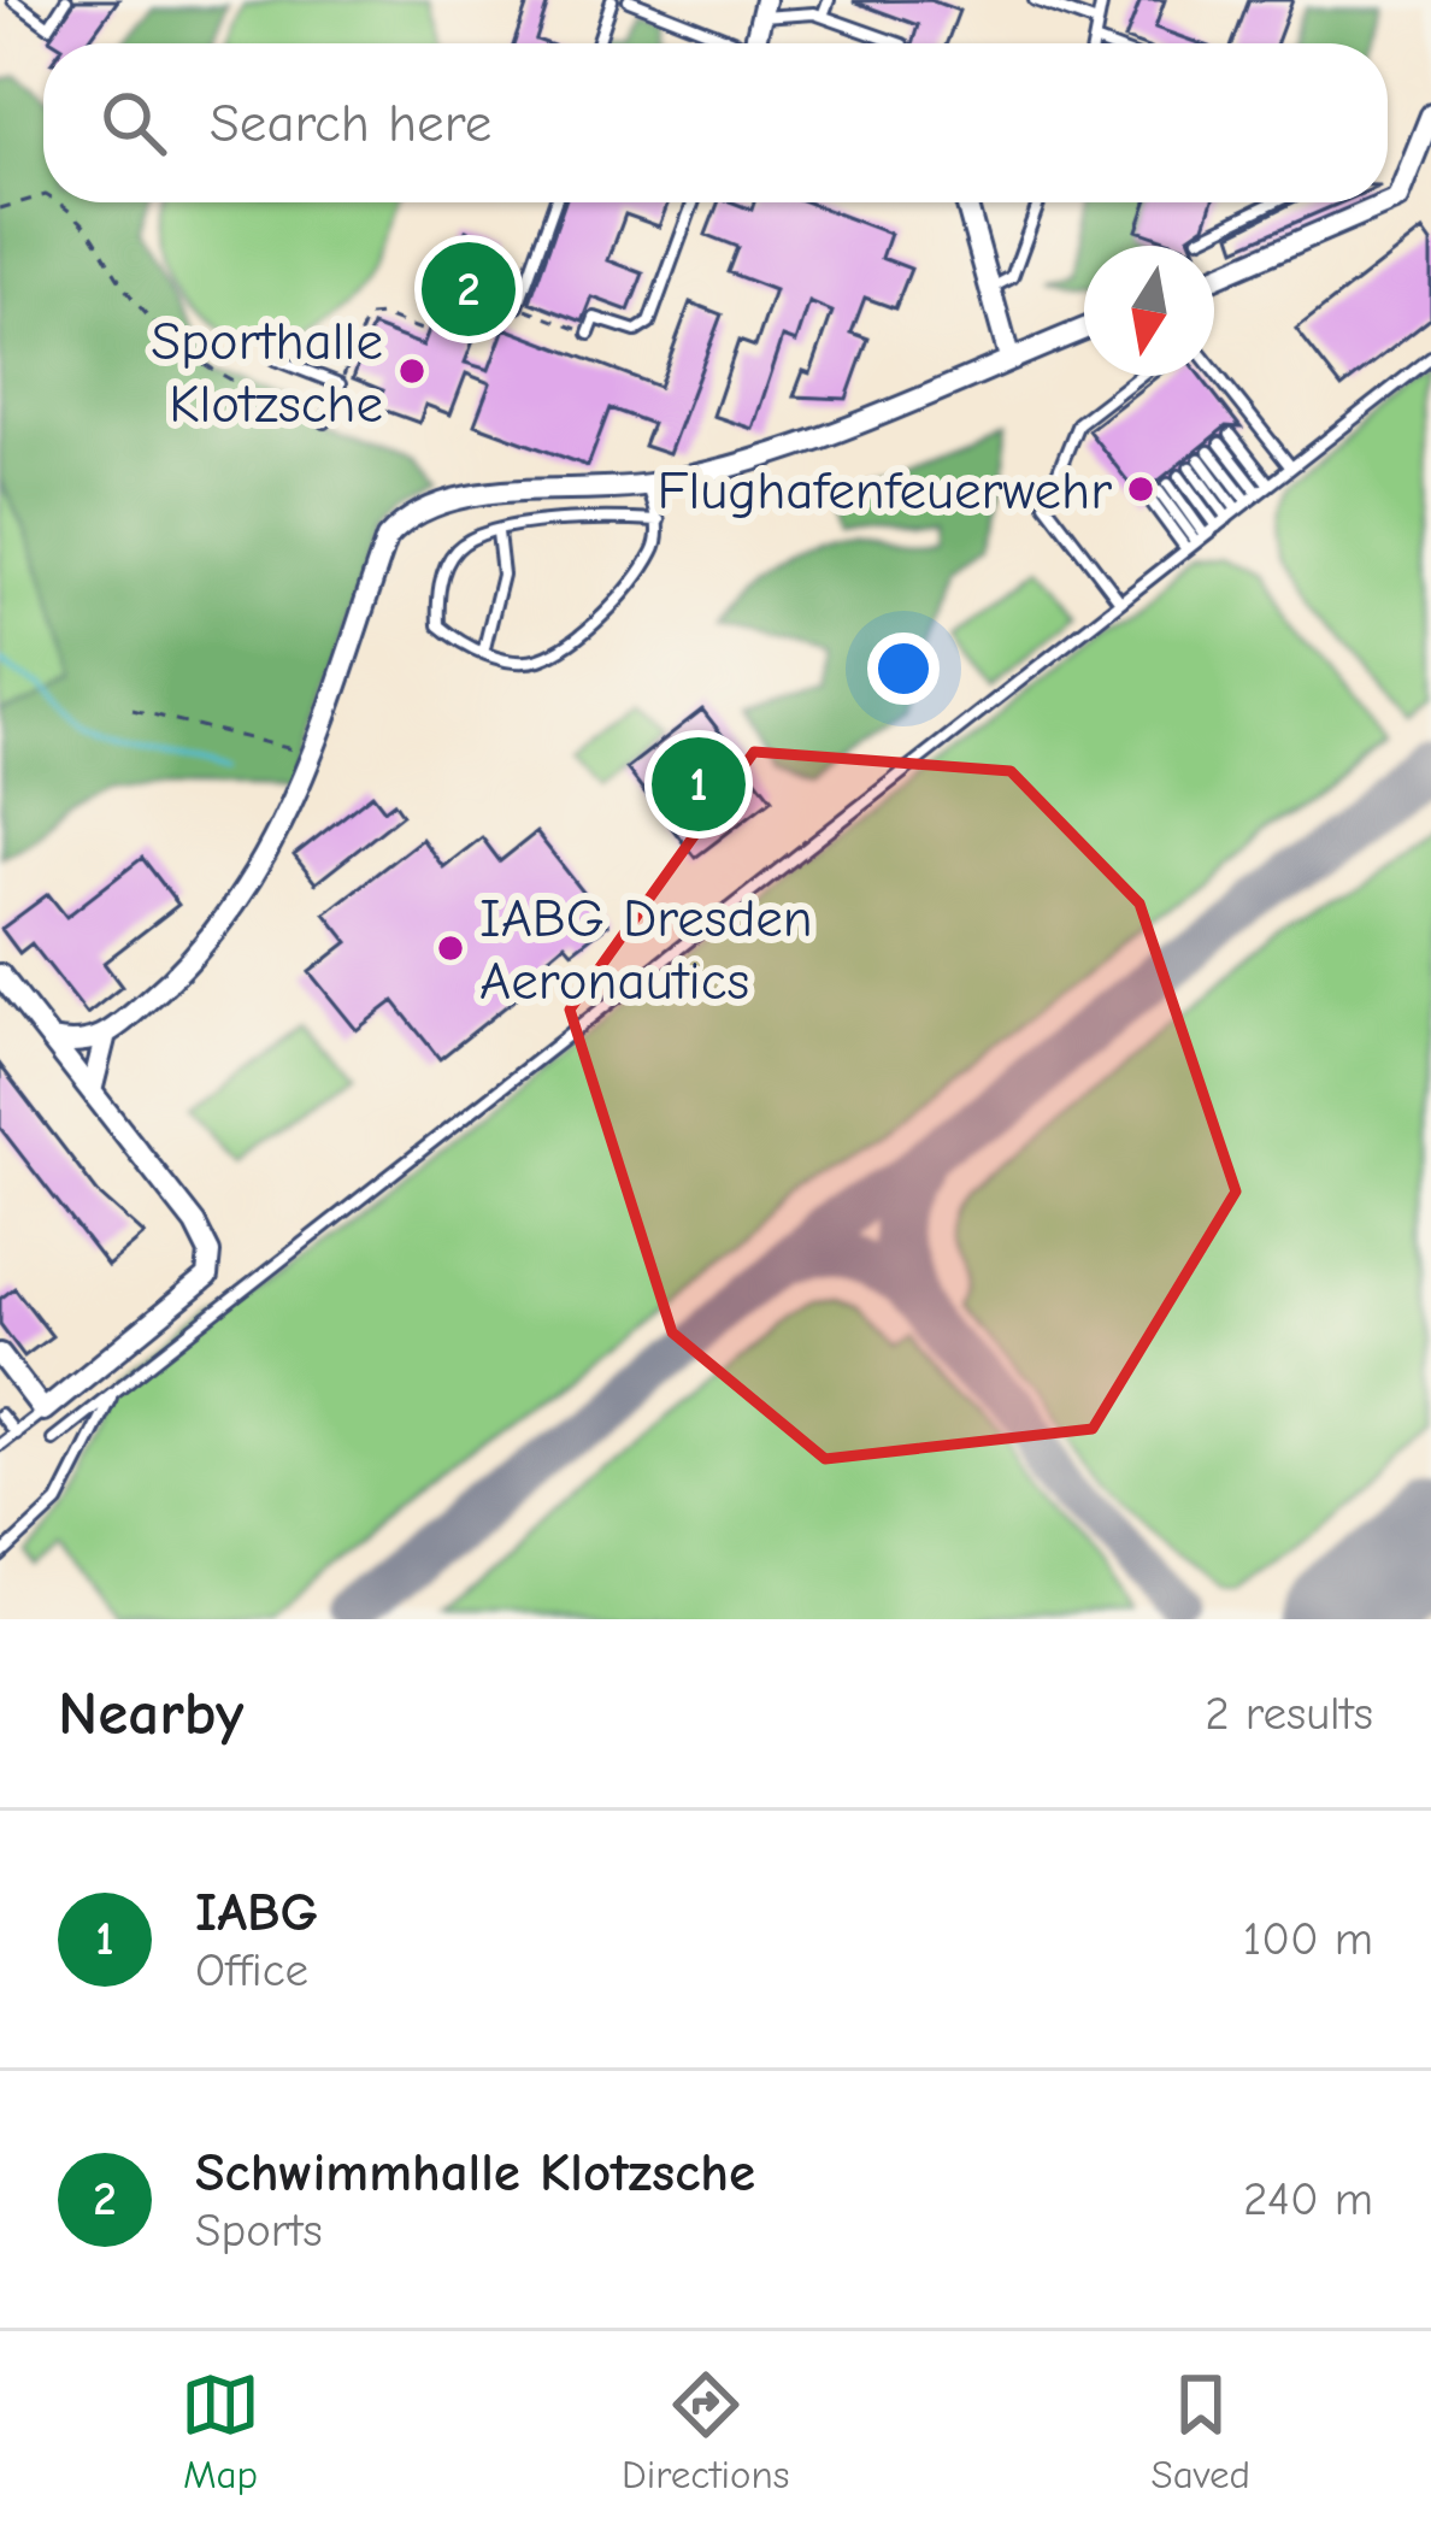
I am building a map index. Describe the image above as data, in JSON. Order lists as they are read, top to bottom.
{
  "places": ["Sporthalle Klotzsche", "Flughafenfeuerwehr", "IABG Dresden Aeronautics"],
  "north": "bottom",
  "page": {
    "search": "Search here",
    "pins": ["2", "1"],
    "heading": ["Nearby", "2 results"],
    "list": [
      {
        "mark": "1",
        "name": "IABG",
        "note": "Office",
        "value": "100 m"
      },
      {
        "mark": "2",
        "name": "Schwimmhalle Klotzsche",
        "note": "Sports",
        "value": "240 m"
      }
    ],
    "nav": ["Map", "Directions", "Saved"]
  }
}
